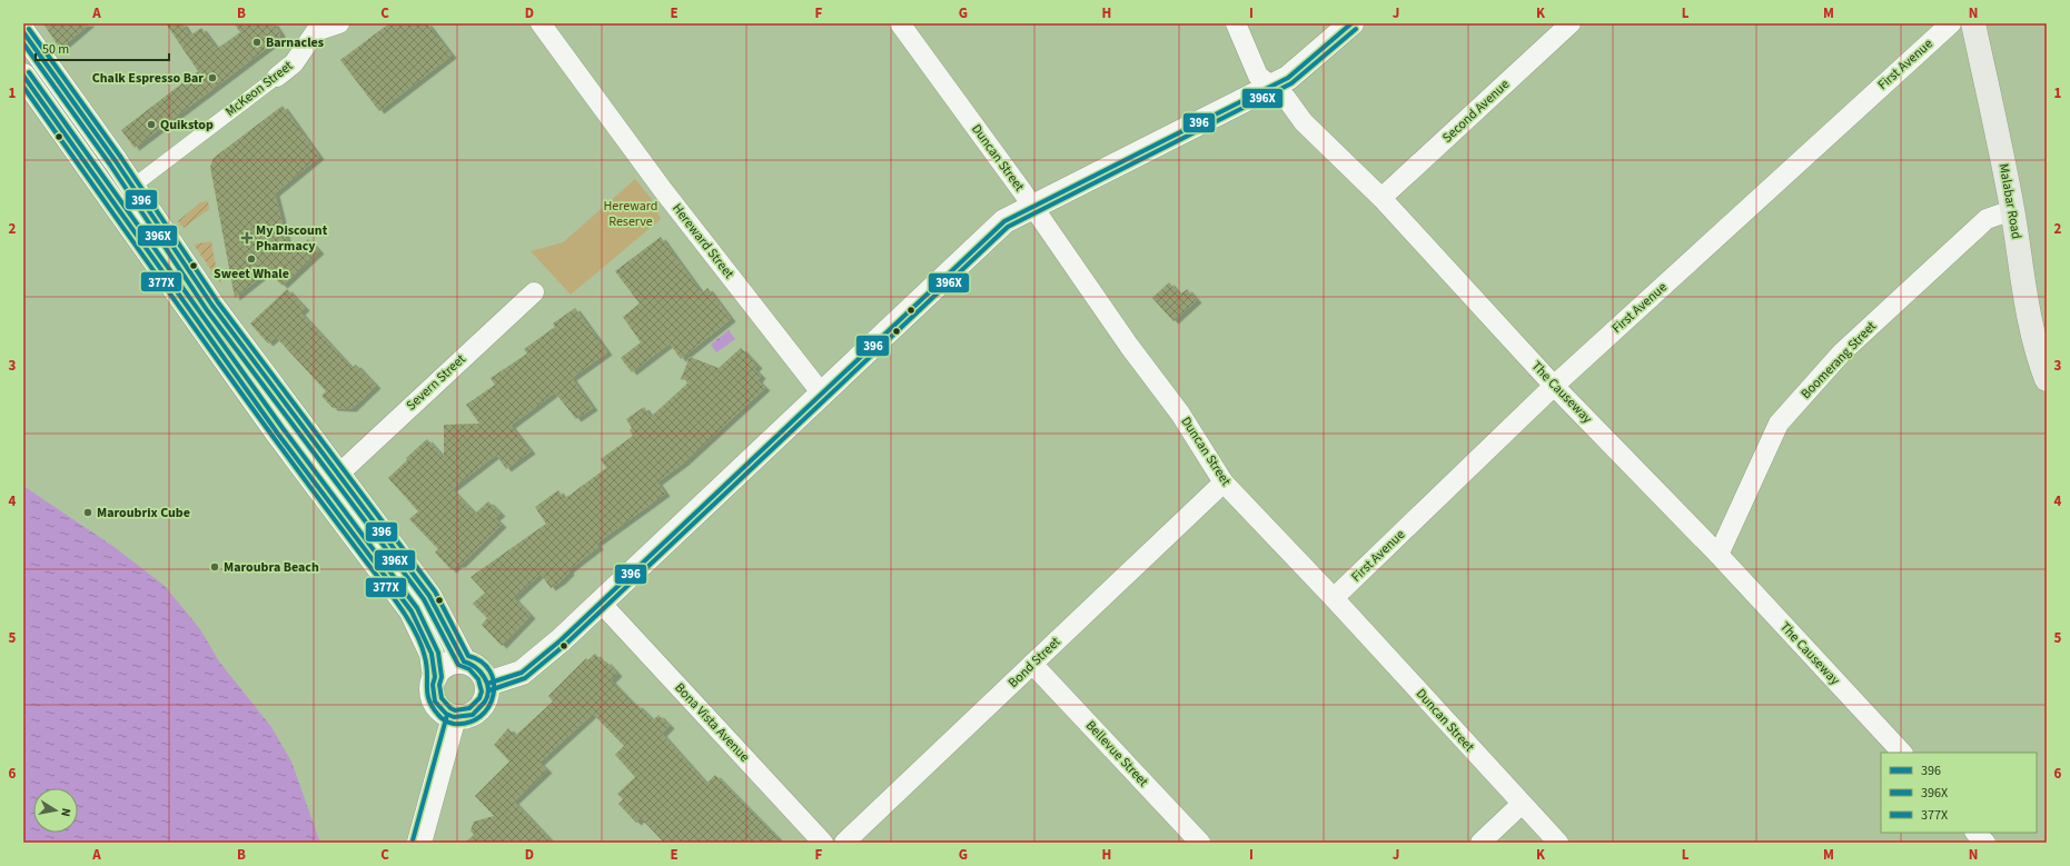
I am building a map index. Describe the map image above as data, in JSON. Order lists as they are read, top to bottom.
{
  "streets": {
    "main road": ["Malabar Road"],
    "street": [
      "First Avenue",
      "McKeon Street",
      "Second Avenue",
      "Duncan Street",
      "Hereward Street",
      "Boomerang Street",
      "Severn Street",
      "The Causeway",
      "Bond Street",
      "Bona Vista Avenue",
      "Bellevue Street"
    ]
  },
  "crossings": [
    ["First Avenue", "Duncan Street"],
    ["First Avenue", "The Causeway"],
    ["Second Avenue", "The Causeway"],
    ["Duncan Street", "Bond Street"],
    ["Malabar Road", "Boomerang Street"],
    ["Boomerang Street", "The Causeway"],
    ["Bond Street", "Bellevue Street"]
  ],
  "parks": ["Hereward Reserve"],
  "places": {
    "other": [
      "Barnacles",
      "Chalk Espresso Bar",
      "Quikstop",
      "Sweet Whale",
      "Maroubrix Cube",
      "Maroubra Beach"
    ],
    "health": ["My Discount Pharmacy"]
  },
  "lines": ["transit line 396", "transit line 396X", "transit line 377X"],
  "legend": ["396", "396X", "377X"],
  "scale_bar": "50 m",
  "north": "right",
  "grid": {
    "columns": [
      "A",
      "B",
      "C",
      "D",
      "E",
      "F",
      "G",
      "H",
      "I",
      "J",
      "K",
      "L",
      "M",
      "N"
    ],
    "rows": [
      "1",
      "2",
      "3",
      "4",
      "5",
      "6"
    ]
  }
}
